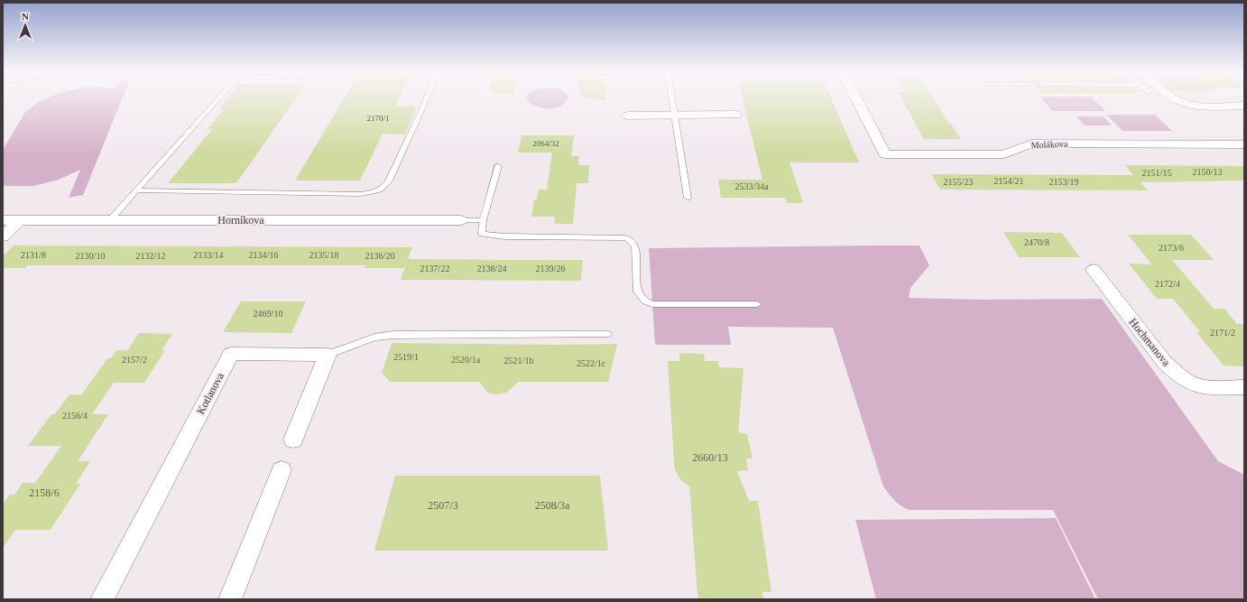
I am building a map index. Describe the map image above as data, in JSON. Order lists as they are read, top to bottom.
{
  "streets": {
    "street": [
      "Molákova",
      "Horníkova",
      "Hochmanova",
      "Kotlanova"
    ]
  },
  "house_numbers": [
    "2170/1",
    "2064/32",
    "2150/13",
    "2151/15",
    "2154/21",
    "2155/23",
    "2153/19",
    "2533/34a",
    "2470/8",
    "2173/6",
    "2131/8",
    "2133/14",
    "2134/16",
    "2135/18",
    "2130/10",
    "2132/12",
    "2136/20",
    "2137/22",
    "2138/24",
    "2139/26",
    "2172/4",
    "2469/10",
    "2171/2",
    "2519/1",
    "2157/2",
    "2520/1a",
    "2521/1b",
    "2522/1c",
    "2156/4",
    "2660/13",
    "2158/6",
    "2507/3",
    "2508/3a"
  ],
  "north": "top"
}
